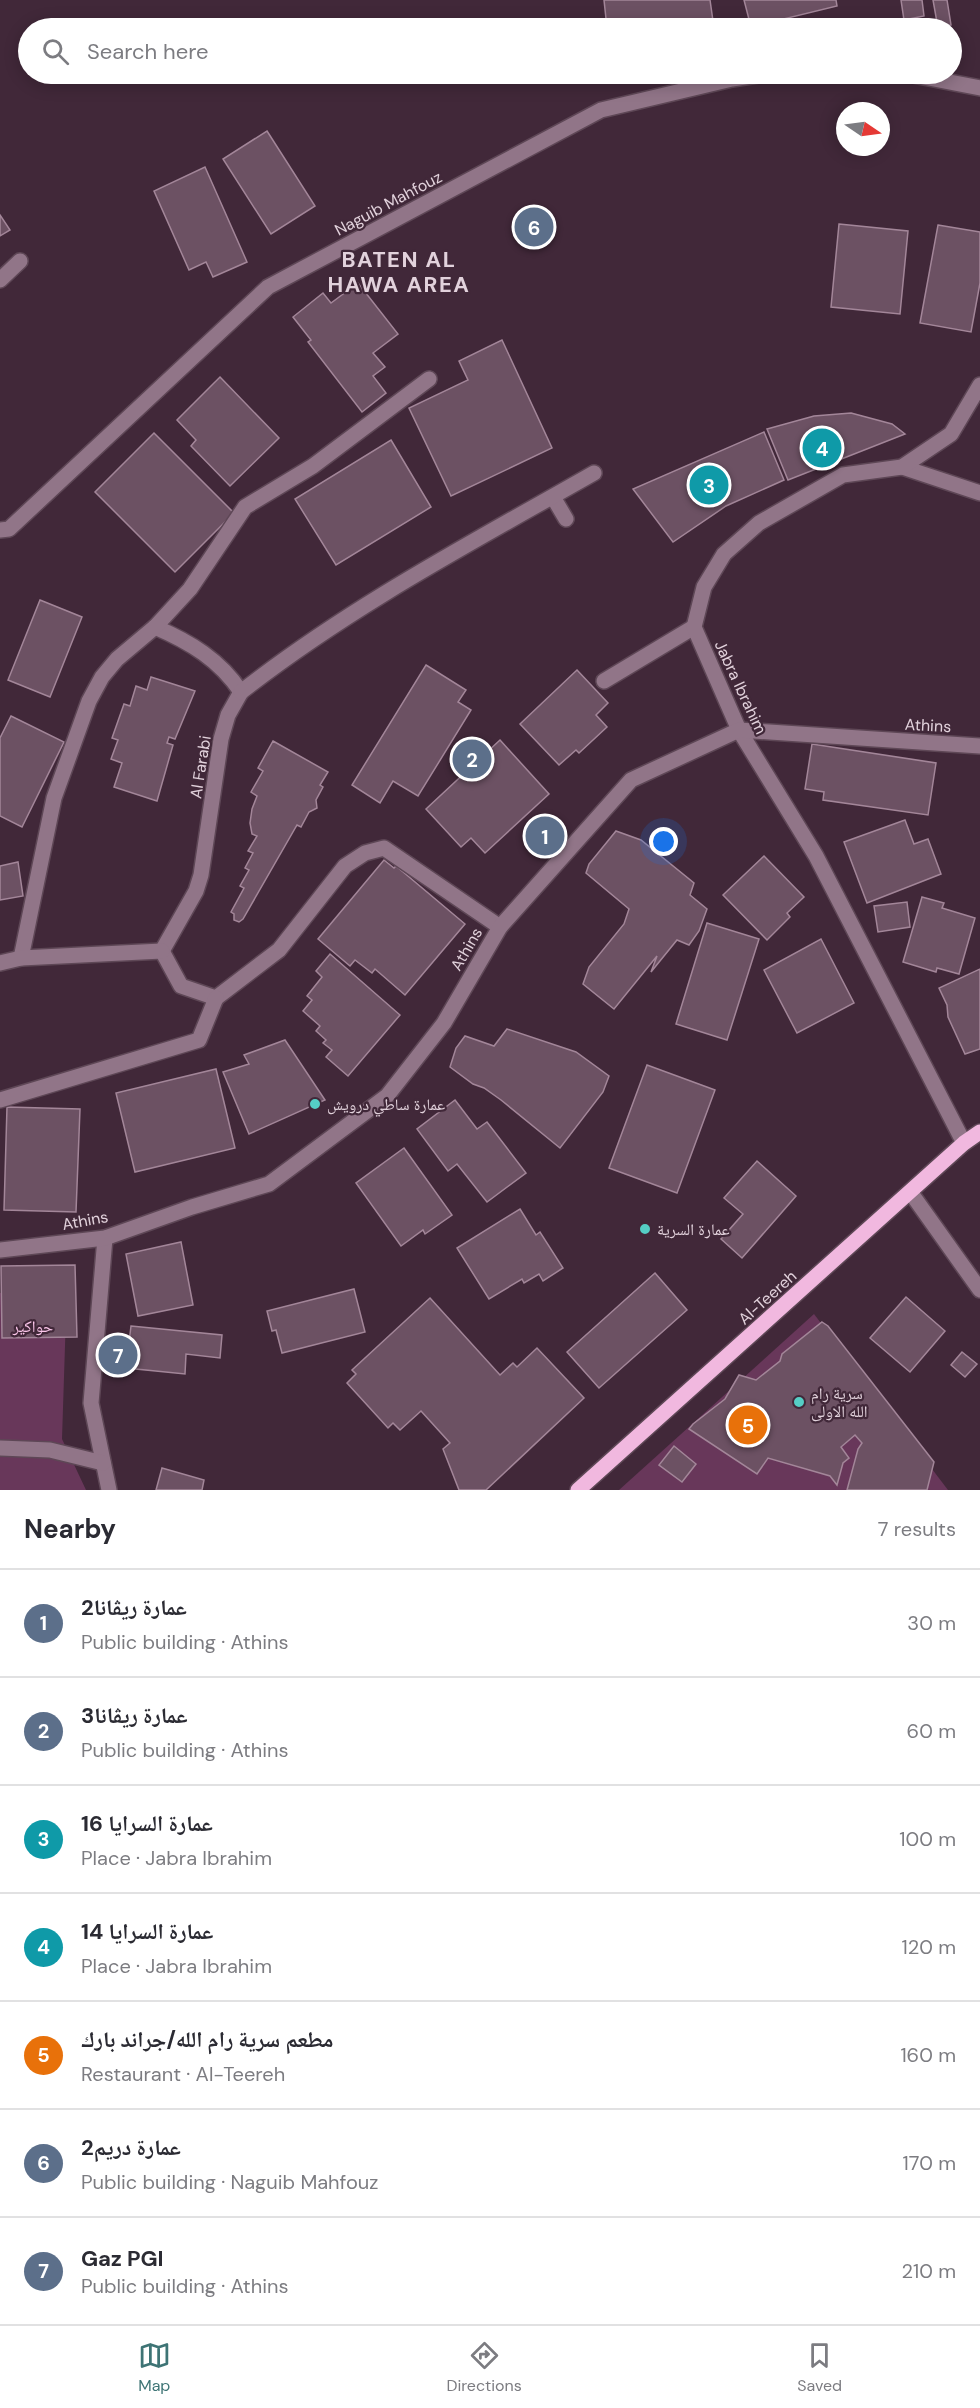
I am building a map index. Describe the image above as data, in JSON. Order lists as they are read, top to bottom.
{
  "streets": {
    "main road": ["Al-Teereh"],
    "street": [
      "Naguib Mahfouz",
      "Jabra Ibrahim",
      "Athins",
      "Al Farabi"
    ]
  },
  "crossings": [
    ["Jabra Ibrahim", "Athins"],
    ["Jabra Ibrahim", "Al-Teereh"]
  ],
  "districts": ["BATEN AL HAWA AREA"],
  "parks": ["حواكير"],
  "places": ["عمارة ساطي درويش", "عمارة السرية", "سرية رام الله الاولى"],
  "north": "right",
  "page": {
    "search": "Search here",
    "pins": [
      "6",
      "4",
      "3",
      "2",
      "1",
      "7",
      "5"
    ],
    "heading": ["Nearby", "7 results"],
    "list": [
      {
        "mark": "1",
        "name": "عمارة ريڤانا2",
        "note": "Public building · Athins",
        "value": "30 m"
      },
      {
        "mark": "2",
        "name": "عمارة ريڤانا3",
        "note": "Public building · Athins",
        "value": "60 m"
      },
      {
        "mark": "3",
        "name": "عمارة السرايا 16",
        "note": "Place · Jabra Ibrahim",
        "value": "100 m"
      },
      {
        "mark": "4",
        "name": "عمارة السرايا 14",
        "note": "Place · Jabra Ibrahim",
        "value": "120 m"
      },
      {
        "mark": "5",
        "name": "مطعم سرية رام الله/جراند بارك",
        "note": "Restaurant · Al-Teereh",
        "value": "160 m"
      },
      {
        "mark": "6",
        "name": "عمارة دريم2",
        "note": "Public building · Naguib Mahfouz",
        "value": "170 m"
      },
      {
        "mark": "7",
        "name": "Gaz PGI",
        "note": "Public building · Athins",
        "value": "210 m"
      }
    ],
    "nav": ["Map", "Directions", "Saved"]
  }
}
